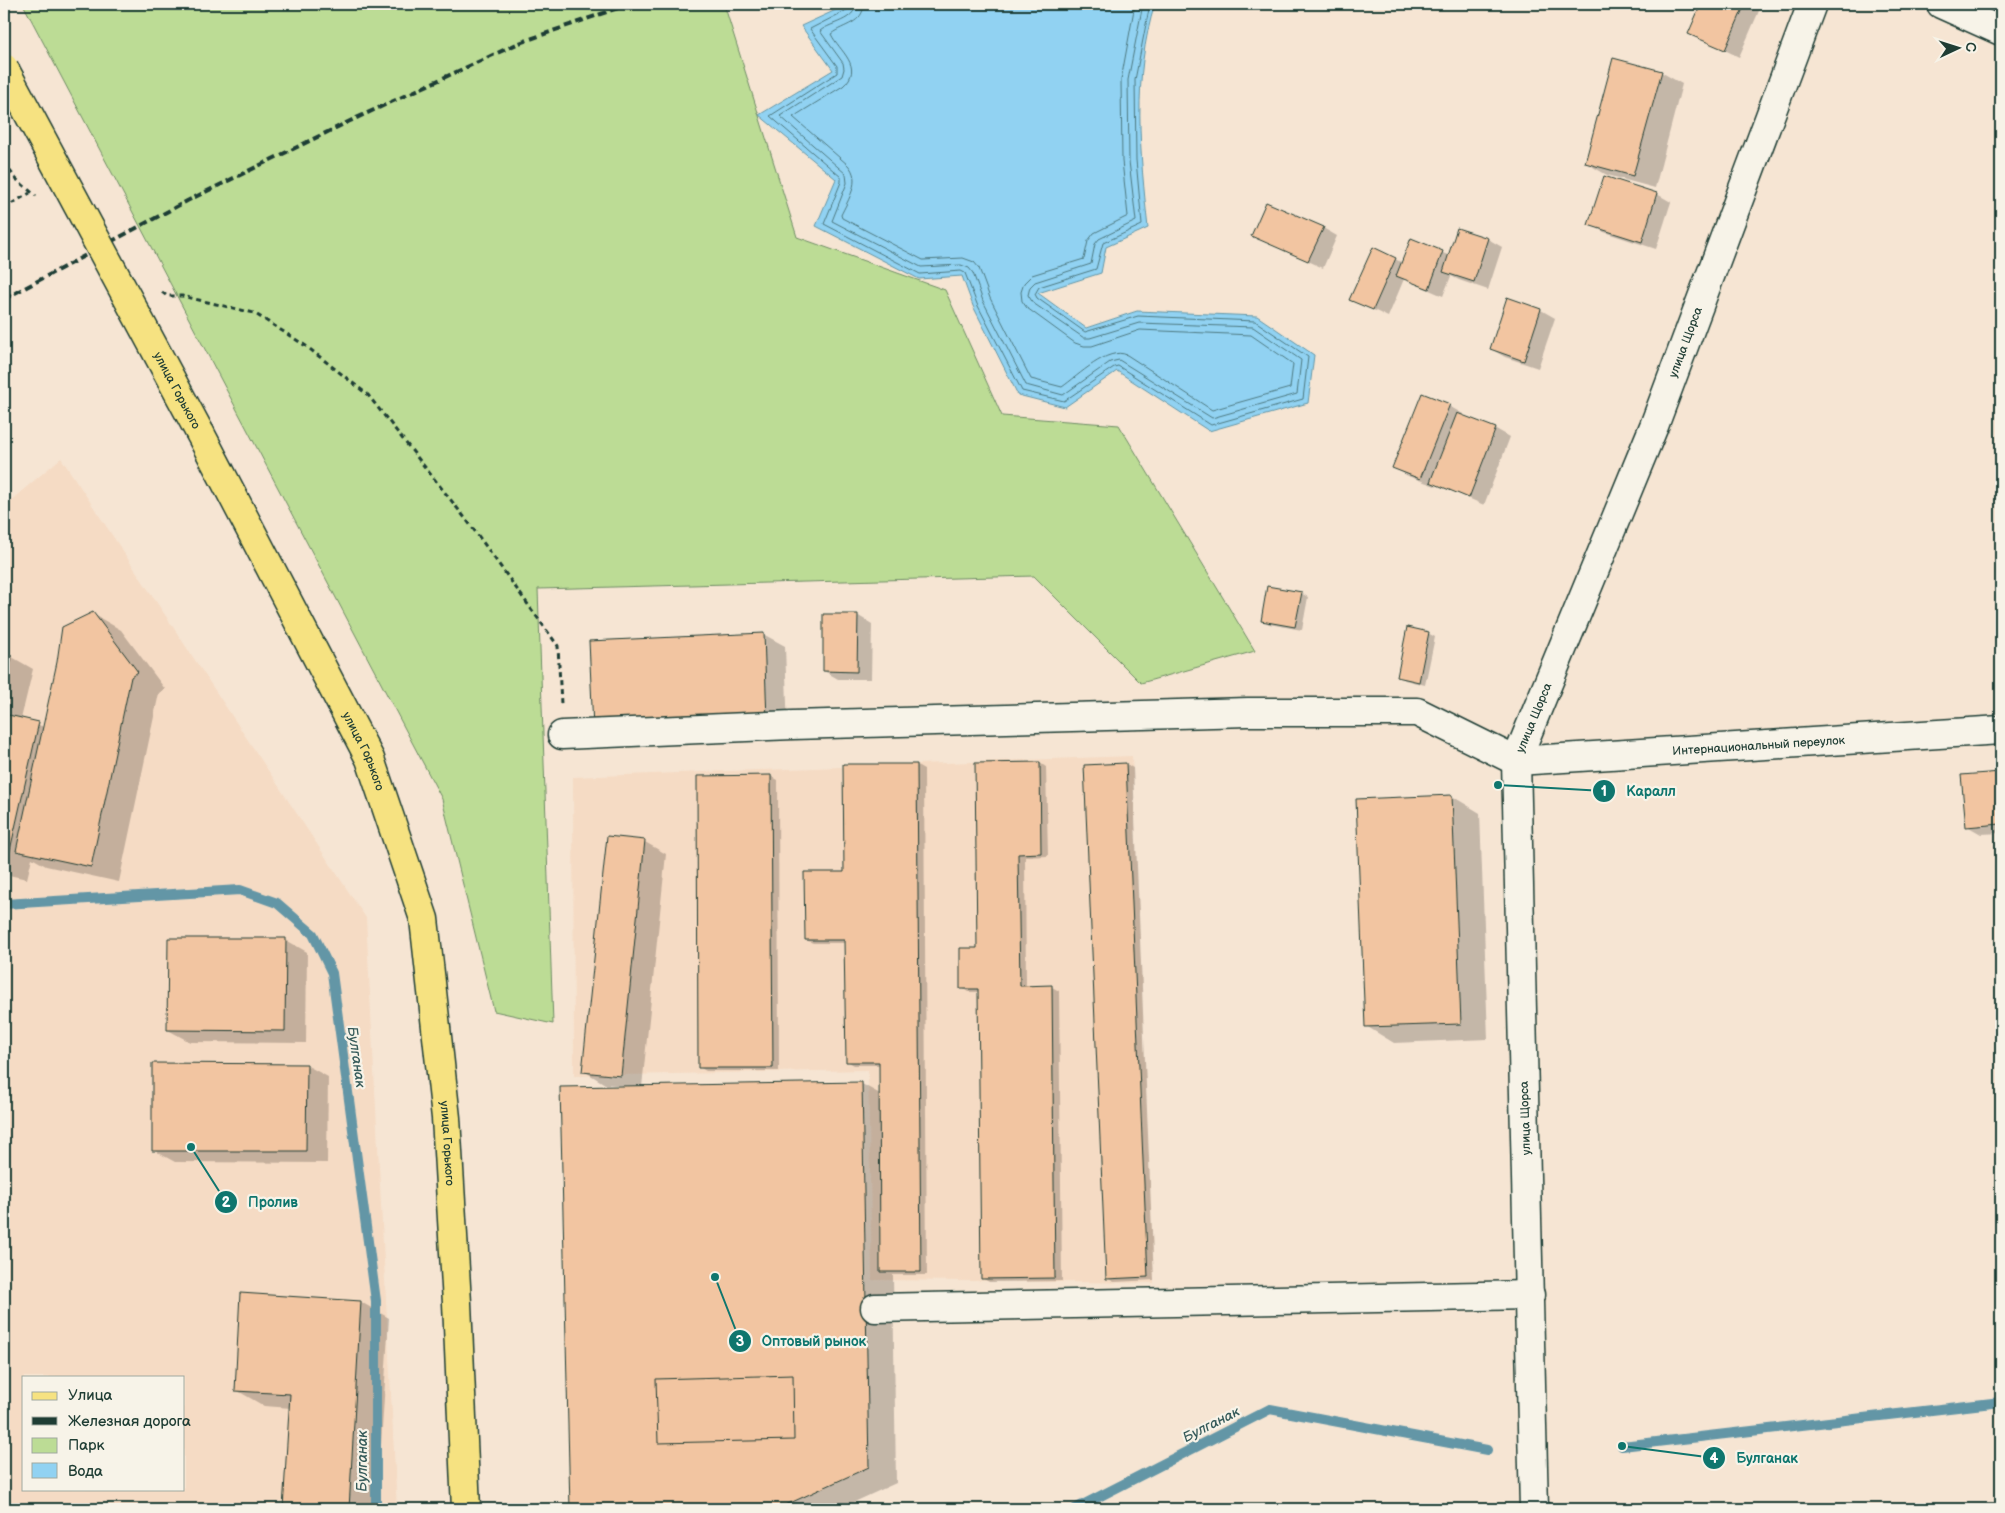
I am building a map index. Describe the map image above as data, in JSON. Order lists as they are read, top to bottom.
{
  "streets": {
    "main road": ["улица Горького"],
    "lane": ["улица Щорса", "Интернациональный переулок"]
  },
  "crossings": [
    ["улица Щорса", "Интернациональный переулок"]
  ],
  "water": ["Булганак"],
  "places": [
    "Каралл",
    "Пролив",
    "Оптовый рынок",
    "Булганак"
  ],
  "legend": [
    "Улица",
    "Железная дорога",
    "Парк",
    "Вода"
  ],
  "north": "right"
}
